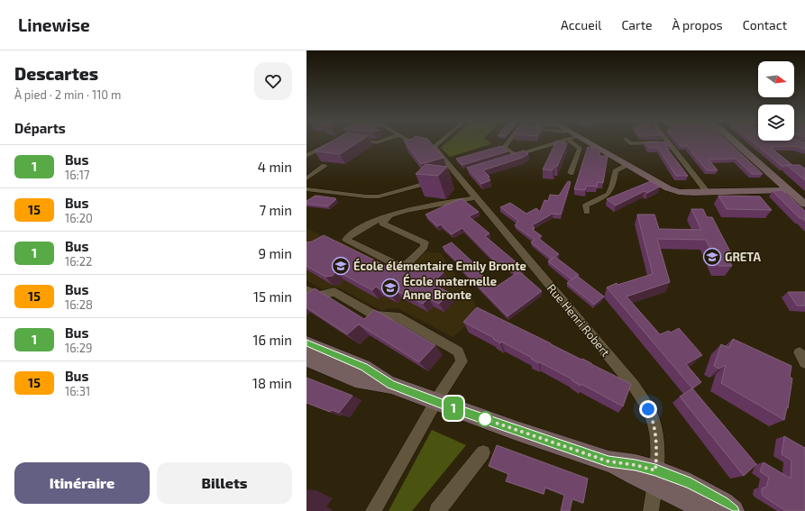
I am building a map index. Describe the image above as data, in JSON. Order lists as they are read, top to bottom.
{
  "streets": {
    "street": ["Rue Henri Robert"]
  },
  "places": {
    "school or university": ["GRETA", "École élémentaire Emily Bronte", "École maternelle Anne Bronte"]
  },
  "lines": ["bus line 1"],
  "north": "right",
  "page": {
    "header": "Linewise",
    "nav": [
      "Accueil",
      "Carte",
      "À propos",
      "Contact"
    ],
    "heading": [
      ["Descartes", "À pied · 2 min · 110 m"],
      "Départs"
    ],
    "on_map": "1",
    "list": [
      {
        "mark": "1",
        "name": "Bus",
        "note": "16:17",
        "value": "4 min"
      },
      {
        "mark": "15",
        "name": "Bus",
        "note": "16:20",
        "value": "7 min"
      },
      {
        "mark": "1",
        "name": "Bus",
        "note": "16:22",
        "value": "9 min"
      },
      {
        "mark": "15",
        "name": "Bus",
        "note": "16:28",
        "value": "15 min"
      },
      {
        "mark": "1",
        "name": "Bus",
        "note": "16:29",
        "value": "16 min"
      },
      {
        "mark": "15",
        "name": "Bus",
        "note": "16:31",
        "value": "18 min"
      }
    ],
    "buttons": ["Itinéraire", "Billets"]
  }
}
